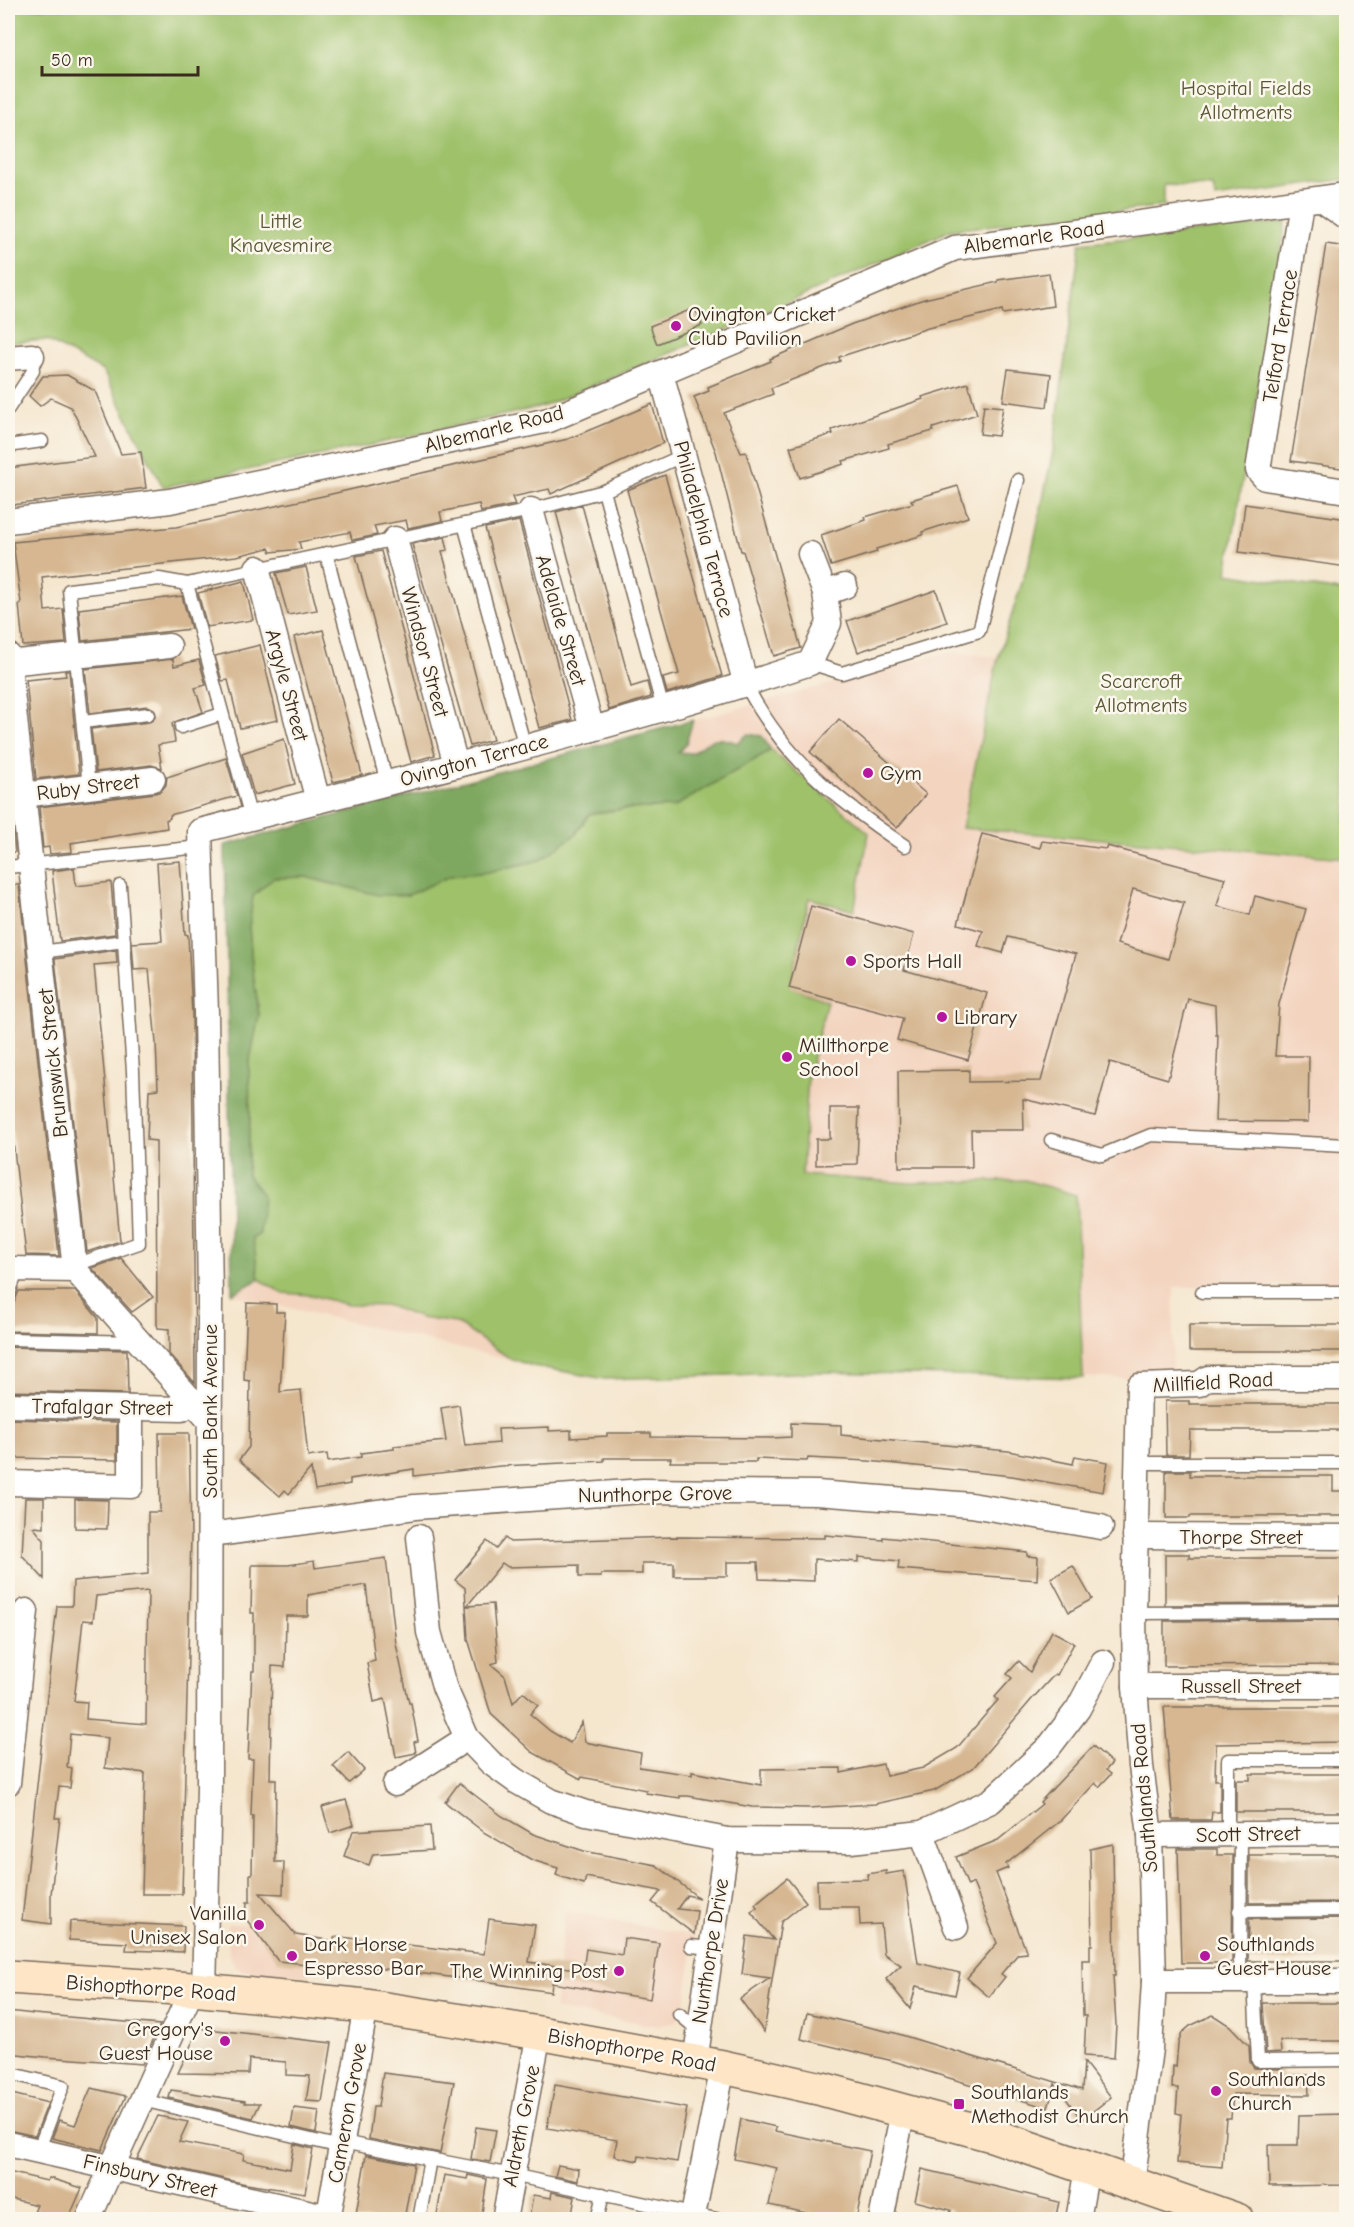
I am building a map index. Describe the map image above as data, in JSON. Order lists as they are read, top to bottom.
{
  "streets": {
    "street": [
      "Albemarle Road",
      "Telford Terrace",
      "Philadelphia Terrace",
      "Adelaide Street",
      "Windsor Street",
      "Argyle Street",
      "Ovington Terrace",
      "Ruby Street",
      "Brunswick Street",
      "Millfield Road",
      "Trafalgar Street",
      "South Bank Avenue",
      "Nunthorpe Grove",
      "Thorpe Street",
      "Russell Street",
      "Southlands Road",
      "Scott Street",
      "Nunthorpe Drive",
      "Bishopthorpe Road",
      "Cameron Grove",
      "Aldreth Grove",
      "Finsbury Street"
    ]
  },
  "crossings": [
    ["Albemarle Road", "Telford Terrace"],
    ["Albemarle Road", "Philadelphia Terrace"],
    ["Philadelphia Terrace", "Ovington Terrace"],
    ["Adelaide Street", "Ovington Terrace"],
    ["Windsor Street", "Ovington Terrace"],
    ["Argyle Street", "Ovington Terrace"],
    ["Ovington Terrace", "South Bank Avenue"],
    ["Ruby Street", "Brunswick Street"],
    ["Millfield Road", "Southlands Road"],
    ["South Bank Avenue", "Nunthorpe Grove"],
    ["South Bank Avenue", "Bishopthorpe Road"],
    ["Thorpe Street", "Southlands Road"],
    ["Russell Street", "Southlands Road"],
    ["Southlands Road", "Scott Street"],
    ["Southlands Road", "Bishopthorpe Road"],
    ["Nunthorpe Drive", "Bishopthorpe Road"],
    ["Bishopthorpe Road", "Cameron Grove"],
    ["Bishopthorpe Road", "Aldreth Grove"],
    ["Cameron Grove", "Finsbury Street"]
  ],
  "parks": ["Hospital Fields Allotments", "Little Knavesmire", "Scarcroft Allotments"],
  "places": {
    "other": [
      "Ovington Cricket Club Pavilion",
      "Gym",
      "Sports Hall",
      "Library",
      "Millthorpe School",
      "Vanilla Unisex Salon",
      "Dark Horse Espresso Bar",
      "Southlands Guest House",
      "The Winning Post",
      "Gregory's Guest House",
      "Southlands Church"
    ],
    "transit": ["Southlands Methodist Church"]
  },
  "scale_bar": "50 m"
}
